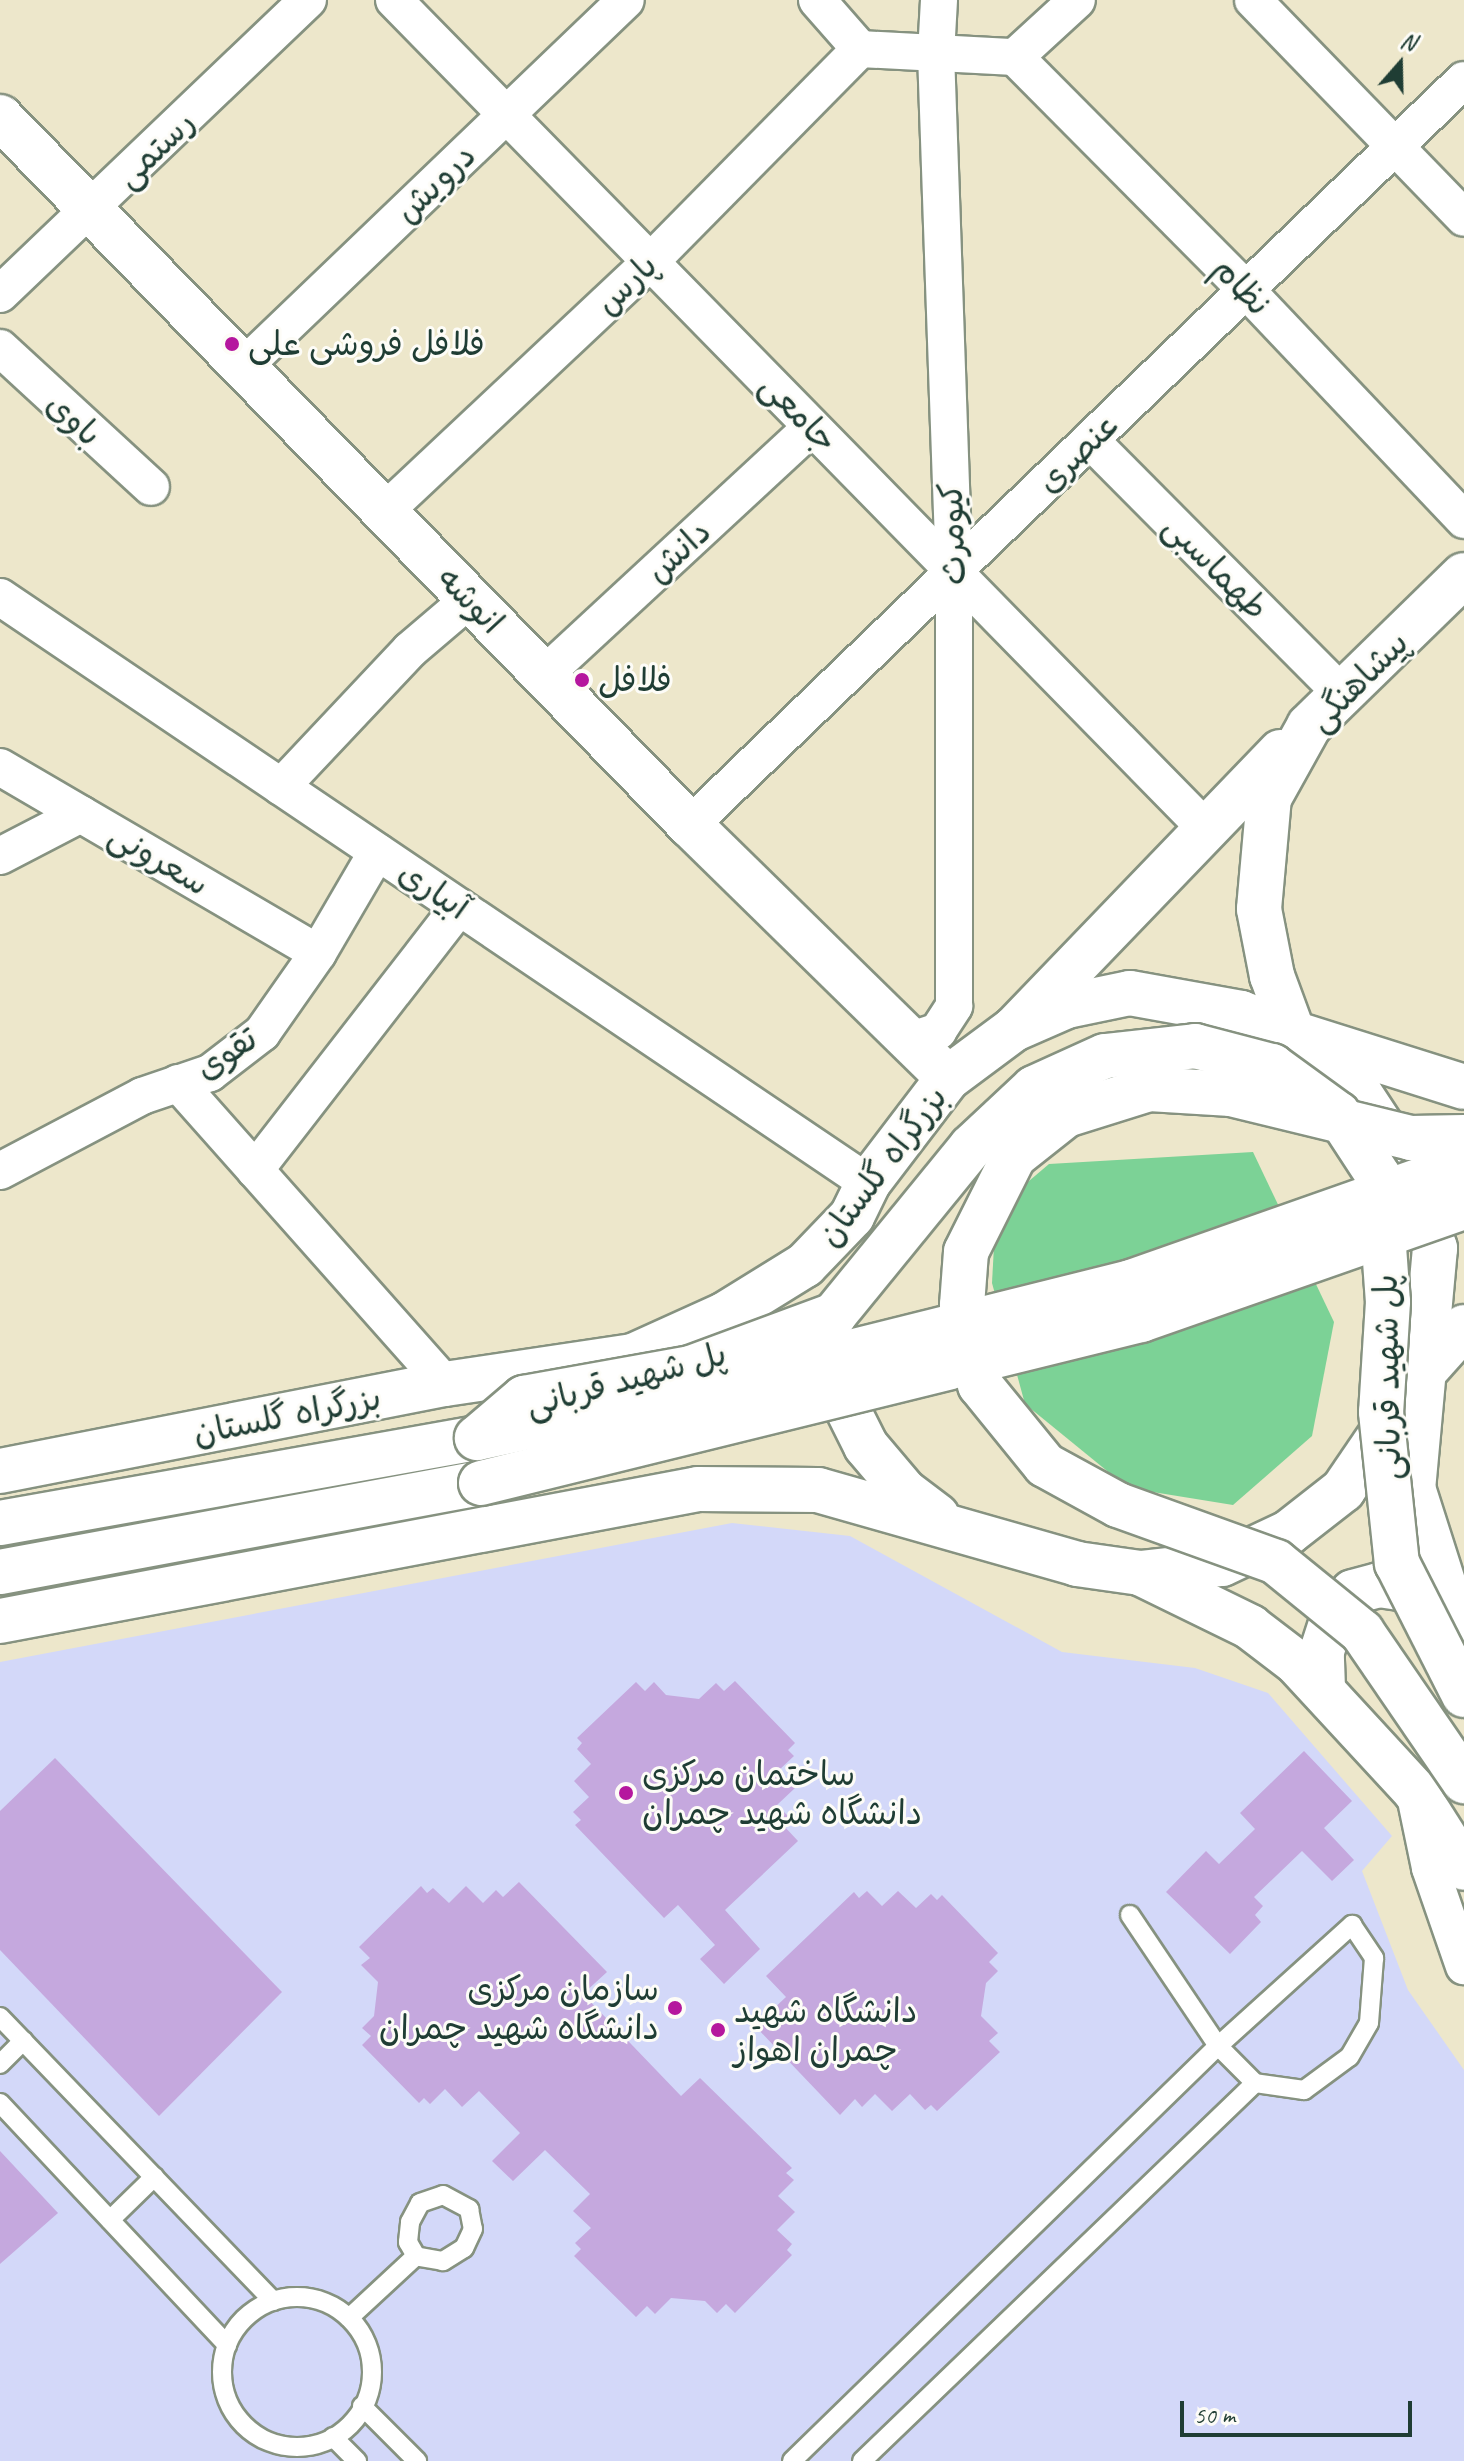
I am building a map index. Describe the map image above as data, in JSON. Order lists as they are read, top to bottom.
{
  "streets": {
    "main road": [
      "انوشه",
      "پیشاهنگی",
      "بزرگراه گلستان",
      "پل شهید قربانی"
    ],
    "street": [
      "رستمی",
      "درویش",
      "پارس",
      "نظام",
      "جامعی",
      "باوی",
      "عنصری",
      "کیومرث",
      "دانش",
      "طهماسبی",
      "سعرونی",
      "آبیاری",
      "تقوی"
    ]
  },
  "crossings": [
    ["رستمی", "انوشه"],
    ["درویش", "جامعی"],
    ["درویش", "انوشه"],
    ["پارس", "جامعی"],
    ["پارس", "انوشه"],
    ["نظام", "عنصری"],
    ["جامعی", "عنصری"],
    ["جامعی", "کیومرث"],
    ["جامعی", "دانش"],
    ["عنصری", "کیومرث"],
    ["عنصری", "طهماسبی"],
    ["عنصری", "انوشه"],
    ["کیومرث", "انوشه"],
    ["دانش", "انوشه"],
    ["طهماسبی", "پیشاهنگی"],
    ["انوشه", "بزرگراه گلستان"],
    ["پیشاهنگی", "بزرگراه گلستان"],
    ["سعرونی", "تقوی"],
    ["آبیاری", "تقوی"],
    ["آبیاری", "بزرگراه گلستان"]
  ],
  "places": [
    "فلافل فروشی علی",
    "فلافل",
    "ساختمان مرکزی دانشگاه شهید چمران",
    "سازمان مرکزی دانشگاه شهید چمران",
    "دانشگاه شهید چمران اهواز"
  ],
  "scale_bar": "50 m",
  "north": "top"
}
